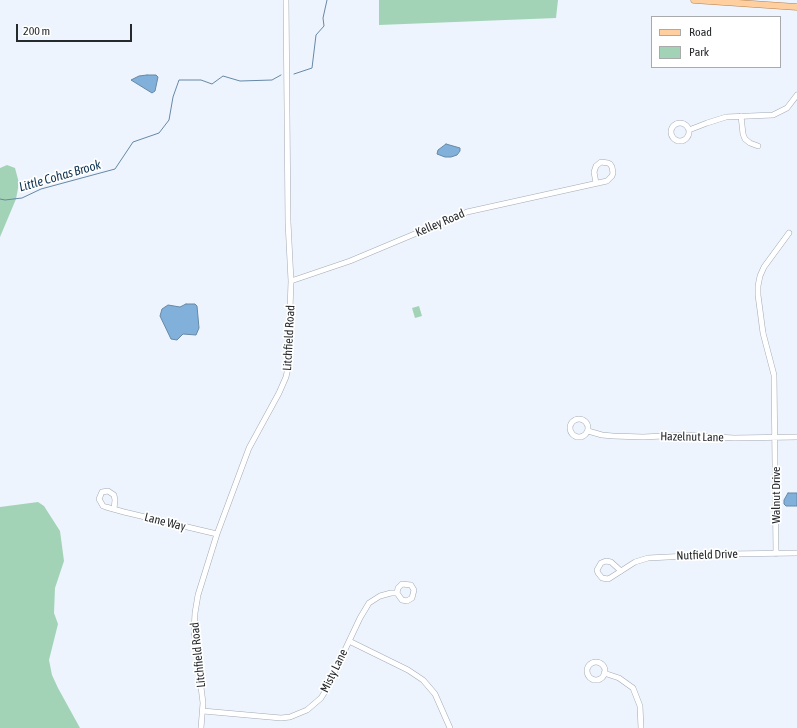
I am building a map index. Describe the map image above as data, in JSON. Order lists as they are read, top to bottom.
{
  "streets": {
    "street": [
      "Kelley Road",
      "Litchfield Road",
      "Hazelnut Lane",
      "Walnut Drive",
      "Lane Way",
      "Nutfield Drive",
      "Misty Lane"
    ]
  },
  "crossings": [
    ["Kelley Road", "Litchfield Road"],
    ["Litchfield Road", "Lane Way"],
    ["Litchfield Road", "Misty Lane"],
    ["Hazelnut Lane", "Walnut Drive"],
    ["Walnut Drive", "Nutfield Drive"]
  ],
  "water": ["Little Cohas Brook"],
  "legend": ["Road", "Park"],
  "scale_bar": "200 m"
}
